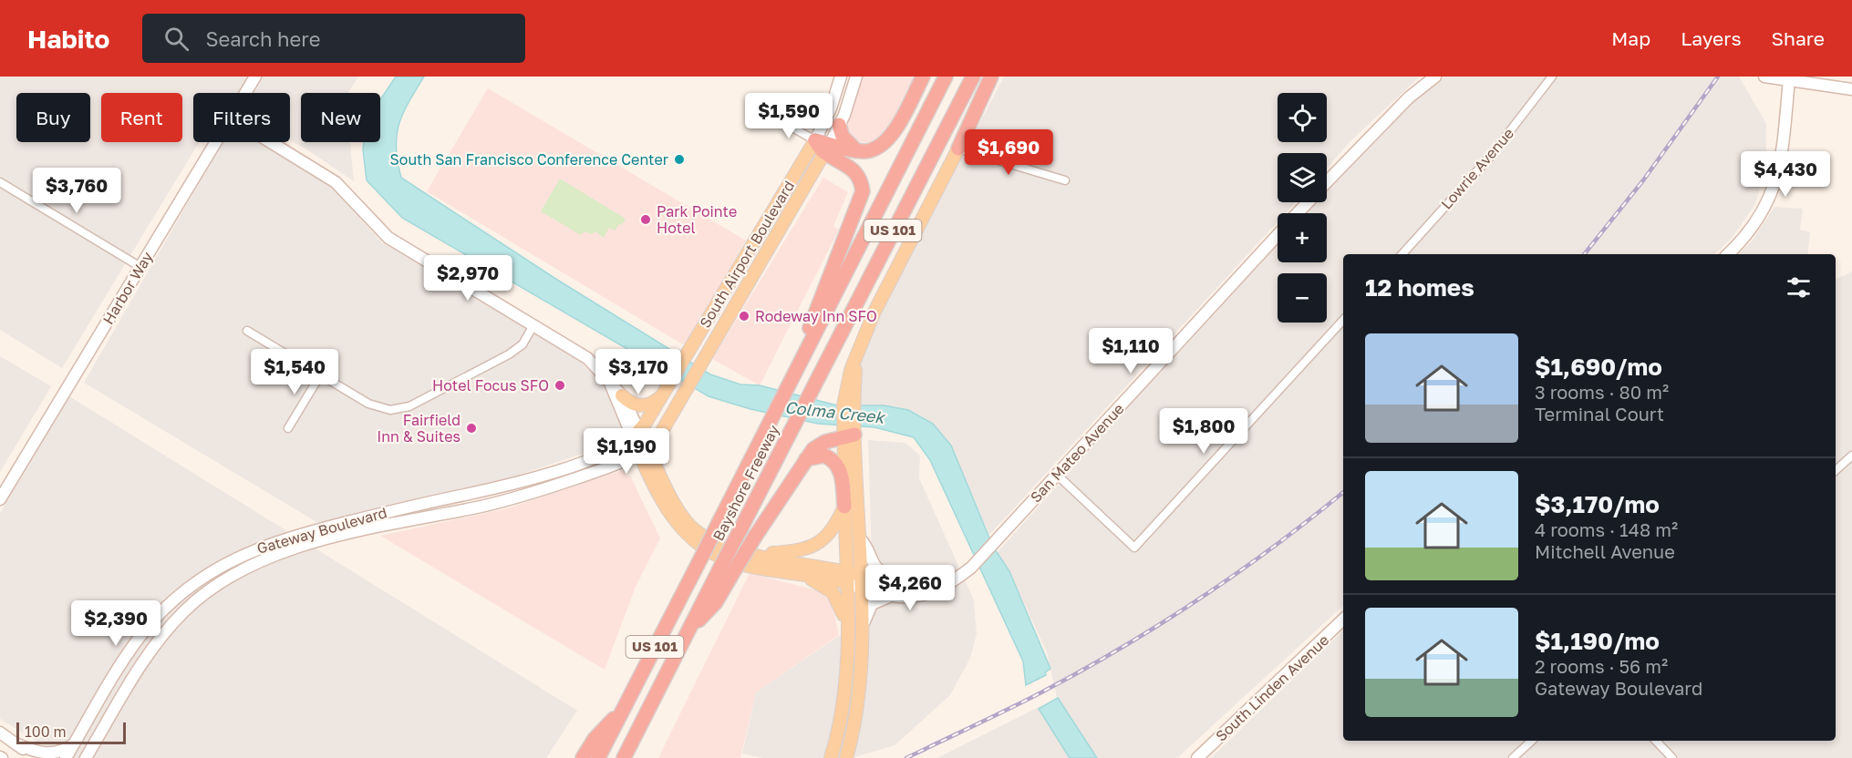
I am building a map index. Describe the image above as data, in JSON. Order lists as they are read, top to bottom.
{
  "streets": {
    "highway": ["US 101", "Bayshore Freeway"],
    "main road": [
      "South Airport Boulevard",
      "Harbor Way",
      "San Mateo Avenue",
      "Gateway Boulevard",
      "South Linden Avenue"
    ],
    "street": ["Lowrie Avenue"]
  },
  "crossings": [
    ["US 101", "Bayshore Freeway"],
    ["South Airport Boulevard", "Gateway Boulevard"]
  ],
  "water": ["Colma Creek"],
  "places": [
    "South San Francisco Conference Center",
    "Park Pointe Hotel",
    "Rodeway Inn SFO",
    "Hotel Focus SFO",
    "Fairfield Inn & Suites"
  ],
  "scale_bar": "100 m",
  "page": {
    "header": "Habito",
    "search": "Search here",
    "nav": ["Map", "Layers", "Share"],
    "map_buttons": ["+", "−"],
    "price": [
      "$1,590",
      "$1,690",
      "$4,430",
      "$3,760",
      "$2,970",
      "$1,110",
      "$1,540",
      "$3,170",
      "$1,800",
      "$1,190",
      "$4,260",
      "$2,390"
    ],
    "chip": [
      "Buy",
      "Rent",
      "Filters",
      "New"
    ],
    "heading": "12 homes",
    "list": [
      {
        "name": "$1,690/mo",
        "note": "3 rooms · 80 m² · Terminal Court"
      },
      {
        "name": "$3,170/mo",
        "note": "4 rooms · 148 m² · Mitchell Avenue"
      },
      {
        "name": "$1,190/mo",
        "note": "2 rooms · 56 m² · Gateway Boulevard"
      }
    ],
    "scale": "100 m"
  }
}
